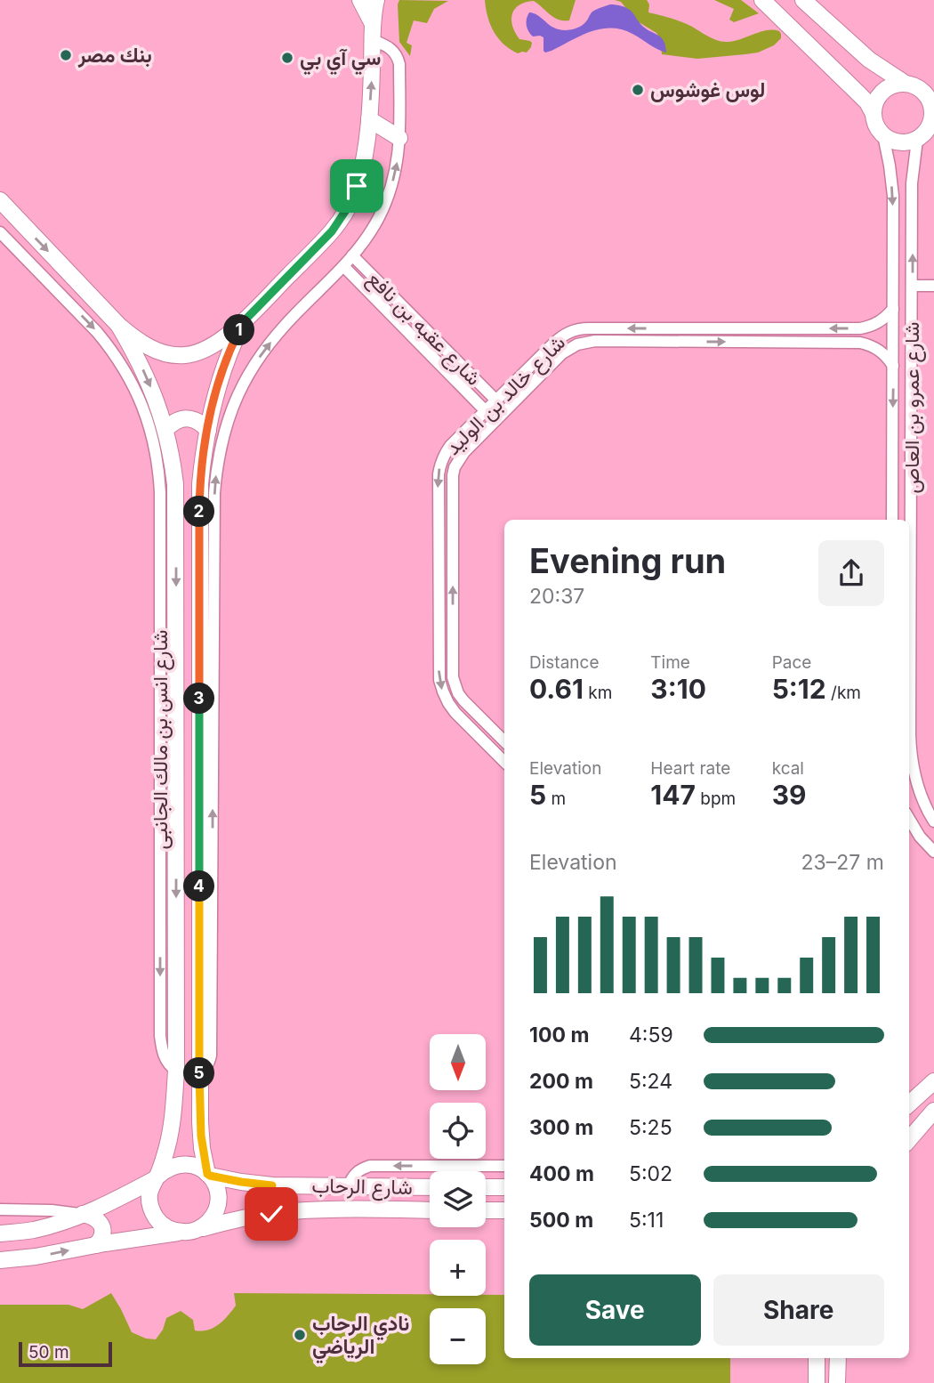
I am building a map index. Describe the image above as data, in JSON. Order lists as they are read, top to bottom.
{
  "streets": {
    "street": [
      "شارع عقبه بن نافع",
      "شارع خالد بن الوليد",
      "شارع عمرو بن العاص",
      "شارع انس بن مالك الجانبى",
      "شارع الرحاب"
    ]
  },
  "crossings": [
    ["شارع عقبه بن نافع", "شارع خالد بن الوليد"],
    ["شارع خالد بن الوليد", "شارع عمرو بن العاص"]
  ],
  "places": [
    "بنك مصر",
    "سي آي بي",
    "لوس غوشوس",
    "نادي الرحاب الرياضي"
  ],
  "scale_bar": "50 m",
  "north": "bottom",
  "page": {
    "pins": [
      "1",
      "2",
      "3",
      "4",
      "5"
    ],
    "heading": ["Evening run", "20:37"],
    "stats": [
      ["Distance", "0.61 km"],
      ["Time", "3:10"],
      ["Pace", "5:12 /km"],
      ["Elevation", "5 m"],
      ["Heart rate", "147 bpm"],
      ["kcal", "39"]
    ],
    "chart": ["Elevation", "23–27 m"],
    "list": [
      {
        "name": "100 m",
        "note": "4:59"
      },
      {
        "name": "200 m",
        "note": "5:24"
      },
      {
        "name": "300 m",
        "note": "5:25"
      },
      {
        "name": "400 m",
        "note": "5:02"
      },
      {
        "name": "500 m",
        "note": "5:11"
      }
    ],
    "map_buttons": ["+", "−"],
    "buttons": ["Save", "Share"],
    "scale": "50 m"
  }
}
